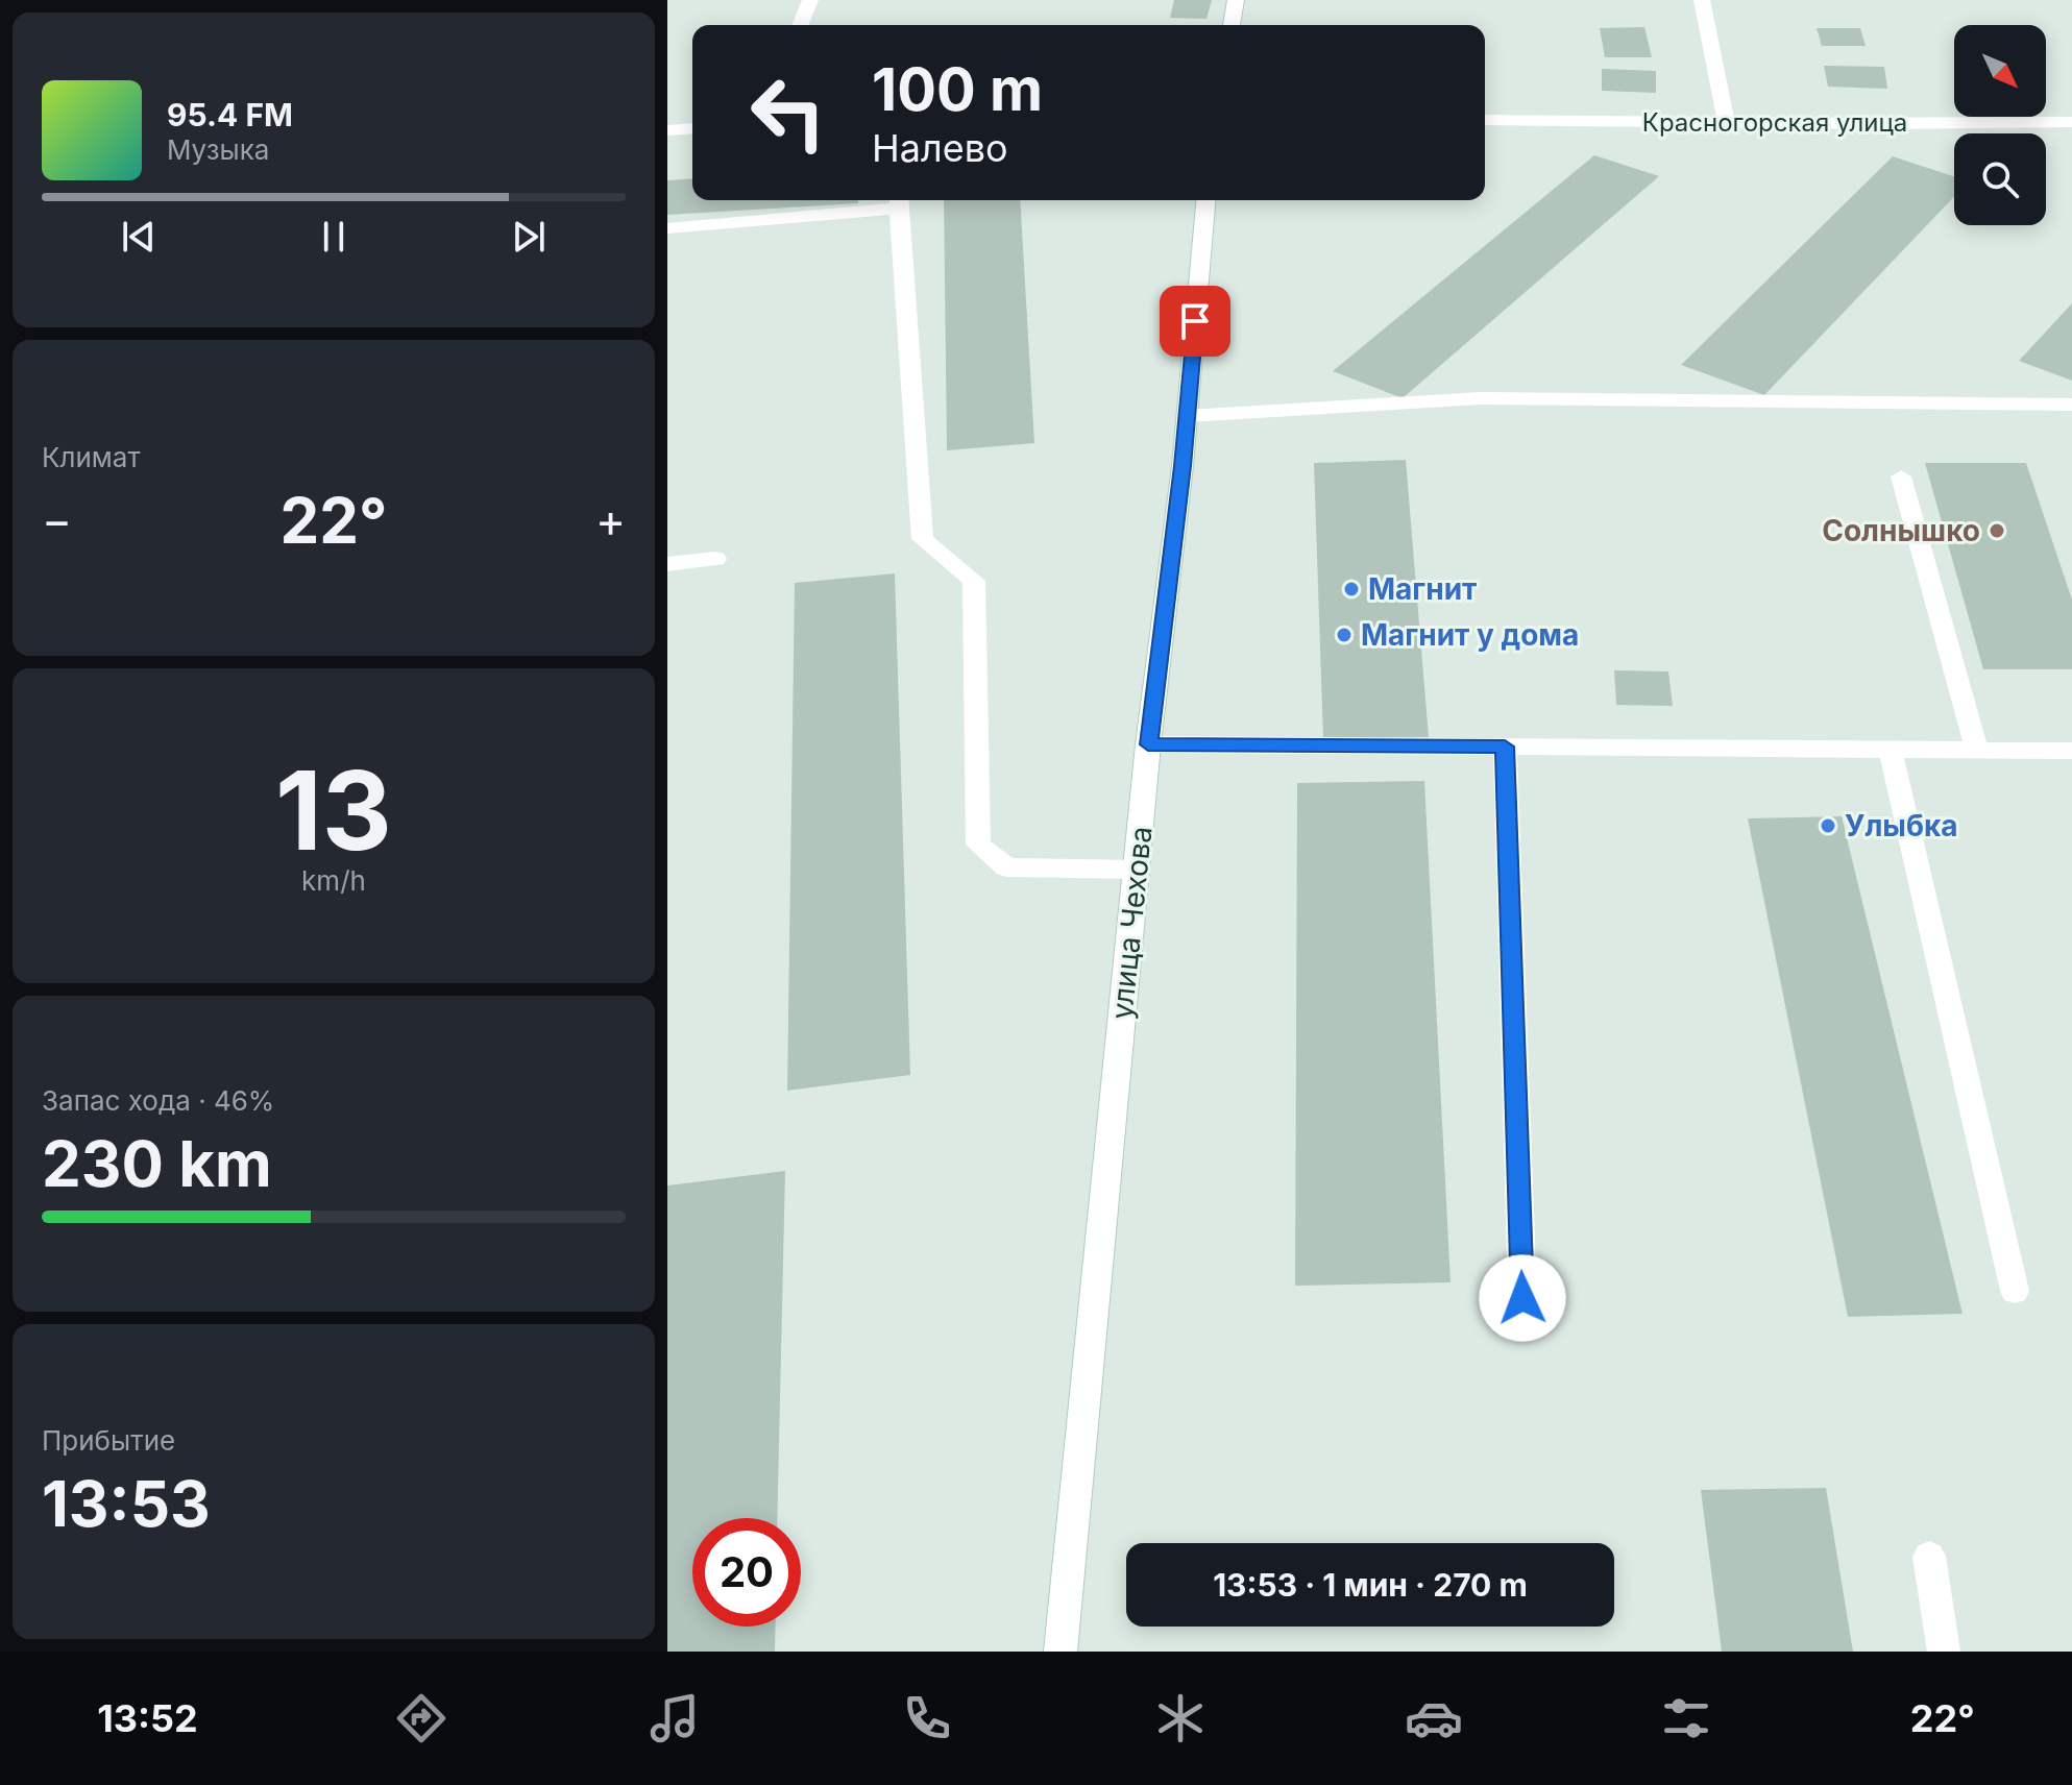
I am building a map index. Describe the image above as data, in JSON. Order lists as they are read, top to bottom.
{
  "streets": {
    "street": ["Красногорская улица", "улица Чехова"]
  },
  "places": [
    "Солнышко",
    "Магнит",
    "Магнит у дома",
    "Улыбка"
  ],
  "north": "bottom right",
  "page": {
    "turn": ["100 m", "Налево"],
    "song": ["95.4 FM", "Музыка"],
    "tile": [
      "Климат",
      ["13", "km/h"],
      ["Запас хода · 46%", "230 km"],
      ["Прибытие", "13:53"]
    ],
    "heat": ["−", "22°", "+"],
    "limit": "20",
    "trip": "13:53 · 1 мин · 270 m",
    "tabs": ["13:52", "22°"]
  }
}
